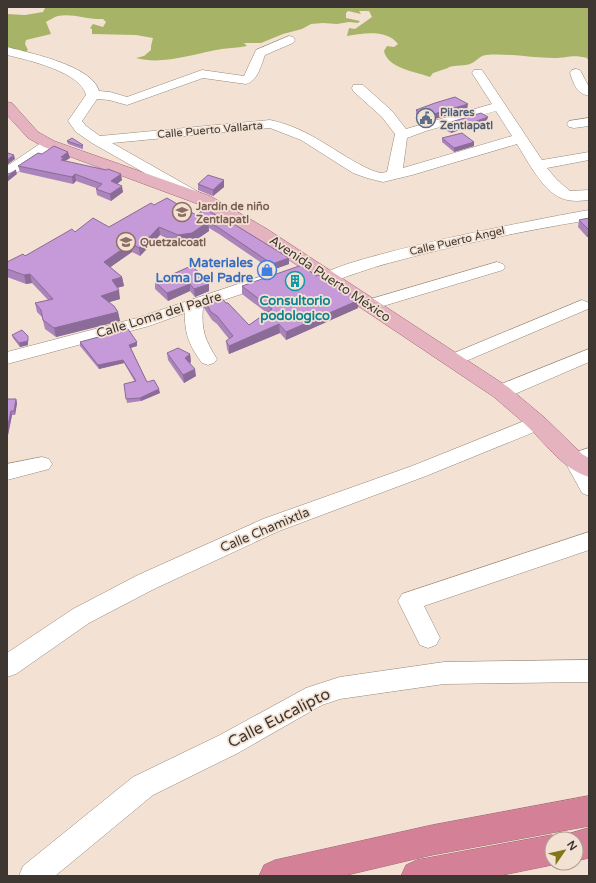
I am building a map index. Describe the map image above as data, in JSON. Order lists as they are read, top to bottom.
{
  "streets": {
    "main road": ["Avenida Puerto México"],
    "street": [
      "Calle Puerto Vallarta",
      "Calle Puerto Ángel",
      "Calle Loma del Padre",
      "Calle Chamixtla",
      "Calle Eucalipto"
    ]
  },
  "crossings": [
    ["Calle Puerto Ángel", "Avenida Puerto México"],
    ["Avenida Puerto México", "Calle Loma del Padre"],
    ["Avenida Puerto México", "Calle Chamixtla"]
  ],
  "places": {
    "public building": ["Pilares Zentlapatl"],
    "school or university": ["Jardín de niño Zentlapatl", "Quetzalcoatl"],
    "shop": ["Materiales Loma Del Padre"],
    "building": ["Consultorio podologico"]
  },
  "north": "top right"
}
